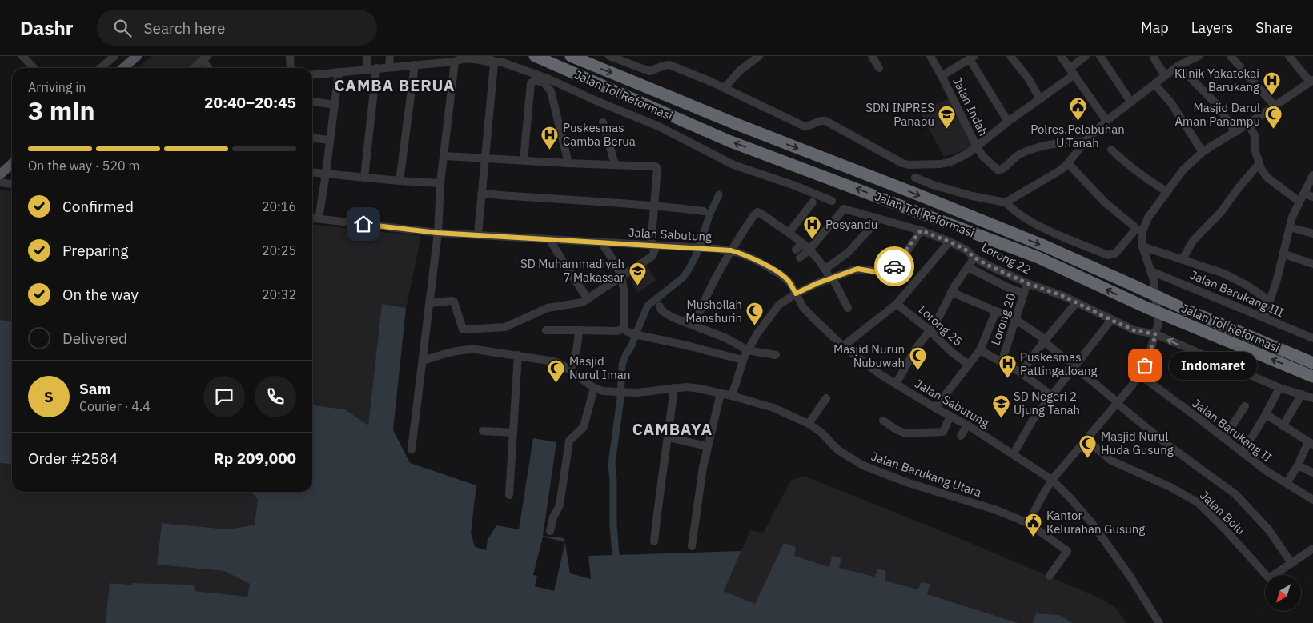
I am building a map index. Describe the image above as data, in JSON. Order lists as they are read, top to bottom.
{
  "streets": {
    "highway": ["Jalan Tol Reformasi"],
    "street": [
      "Jalan Indah",
      "Jalan Sabutung",
      "Lorong 22",
      "Jalan Barukang III",
      "Lorong 20",
      "Lorong 25",
      "Jalan Barukang II",
      "Jalan Barukang Utara",
      "Jalan Bolu"
    ]
  },
  "crossings": [
    ["Lorong 22", "Lorong 20"]
  ],
  "districts": ["CAMBA BERUA", "CAMBAYA"],
  "places": {
    "hospital": [
      "Klinik Yakatekai Barukang",
      "Puskesmas Camba Berua",
      "Posyandu",
      "Puskesmas Pattingalloang"
    ],
    "public building": ["Polres.Pelabuhan U.Tanah", "Kantor Kelurahan Gusung"],
    "school or university": ["SDN INPRES Panapu", "SD Muhammadiyah 7 Makassar", "SD Negeri 2 Ujung Tanah"],
    "mosque": [
      "Masjid Darul Aman Panampu",
      "Mushollah Manshurin",
      "Masjid Nurun Nubuwah",
      "Masjid Nurul Iman",
      "Masjid Nurul Huda Gusung"
    ],
    "other": ["Indomaret"]
  },
  "north": "bottom left",
  "page": {
    "header": "Dashr",
    "search": "Search here",
    "nav": ["Map", "Layers", "Share"],
    "heading": ["3 min", "Arriving in", "20:40–20:45"],
    "panel": [
      "Sam",
      "Courier · 4.4",
      "Order #2584",
      "Rp 209,000"
    ],
    "bar": "On the way · 520 m",
    "list": [
      ["Confirmed", "20:16"],
      ["Preparing", "20:25"],
      ["On the way", "20:32"],
      "Delivered"
    ],
    "bubble": "Indomaret",
    "round": "S"
  }
}
